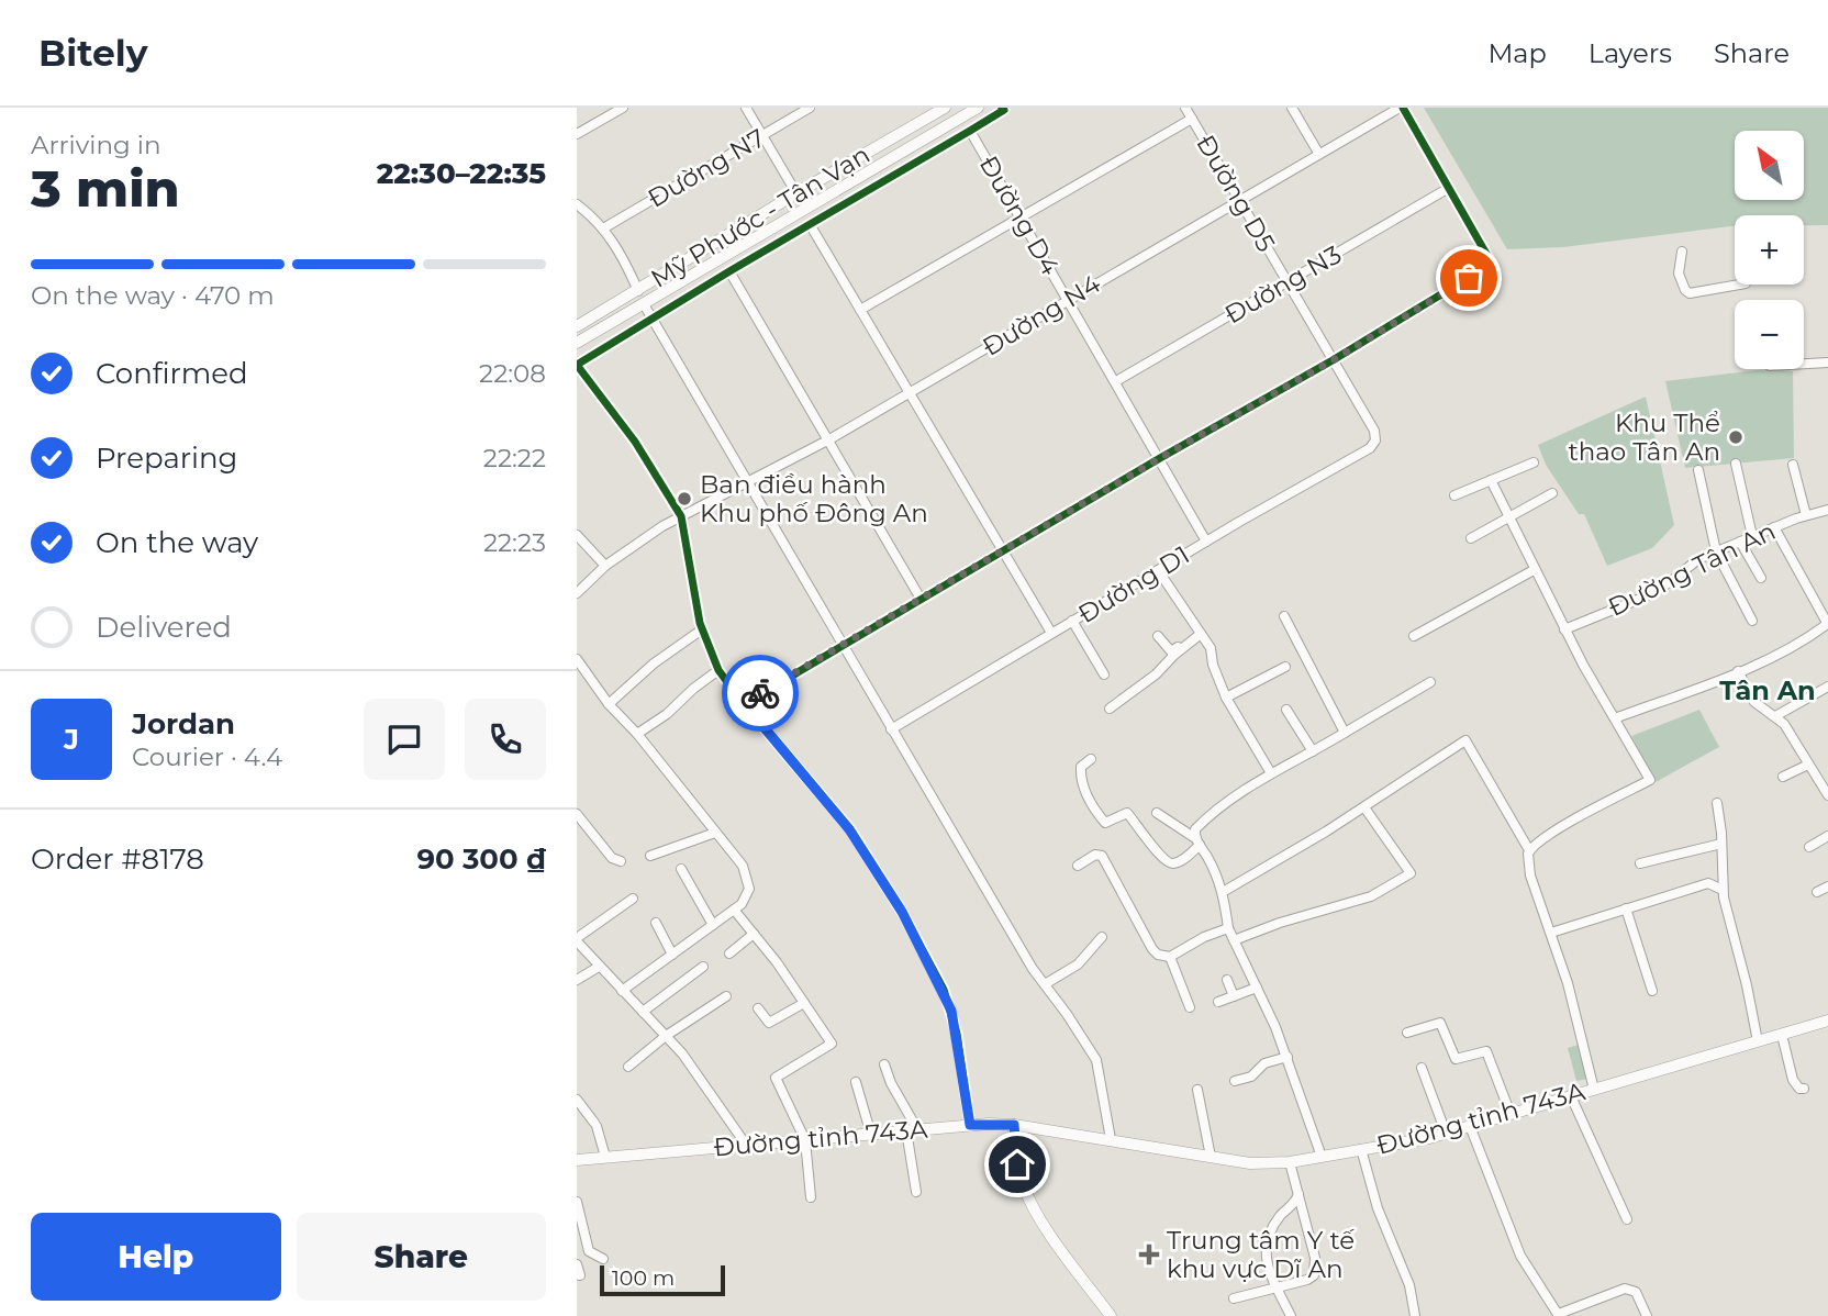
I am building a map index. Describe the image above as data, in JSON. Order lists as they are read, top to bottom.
{
  "streets": {
    "main road": ["Mỹ Phước - Tân Vạn", "Đường tỉnh 743A"],
    "street": [
      "Đường N7",
      "Đường D5",
      "Đường D4",
      "Đường N3",
      "Đường N4",
      "Đường Tân An",
      "Đường D1"
    ]
  },
  "crossings": [
    ["Đường D5", "Đường N3"],
    ["Đường D5", "Đường N4"],
    ["Đường D5", "Đường D1"],
    ["Đường D4", "Đường N3"],
    ["Đường D4", "Đường N4"],
    ["Đường D4", "Đường D1"]
  ],
  "districts": ["Tân An"],
  "places": {
    "other": ["Khu Thể thao Tân An", "Ban điều hành Khu phố Đông An"],
    "health": ["Trung tâm Y tế khu vực Dĩ An"]
  },
  "scale_bar": "100 m",
  "north": "top left",
  "page": {
    "header": "Bitely",
    "nav": ["Map", "Layers", "Share"],
    "heading": ["3 min", "Arriving in", "22:30–22:35"],
    "panel": [
      "Jordan",
      "Courier · 4.4",
      "Order #8178",
      "90 300 ₫"
    ],
    "map_buttons": ["+", "−"],
    "bar": "On the way · 470 m",
    "list": [
      ["Confirmed", "22:08"],
      ["Preparing", "22:22"],
      ["On the way", "22:23"],
      "Delivered"
    ],
    "round": "J",
    "buttons": ["Help", "Share"],
    "scale": "100 m"
  }
}
